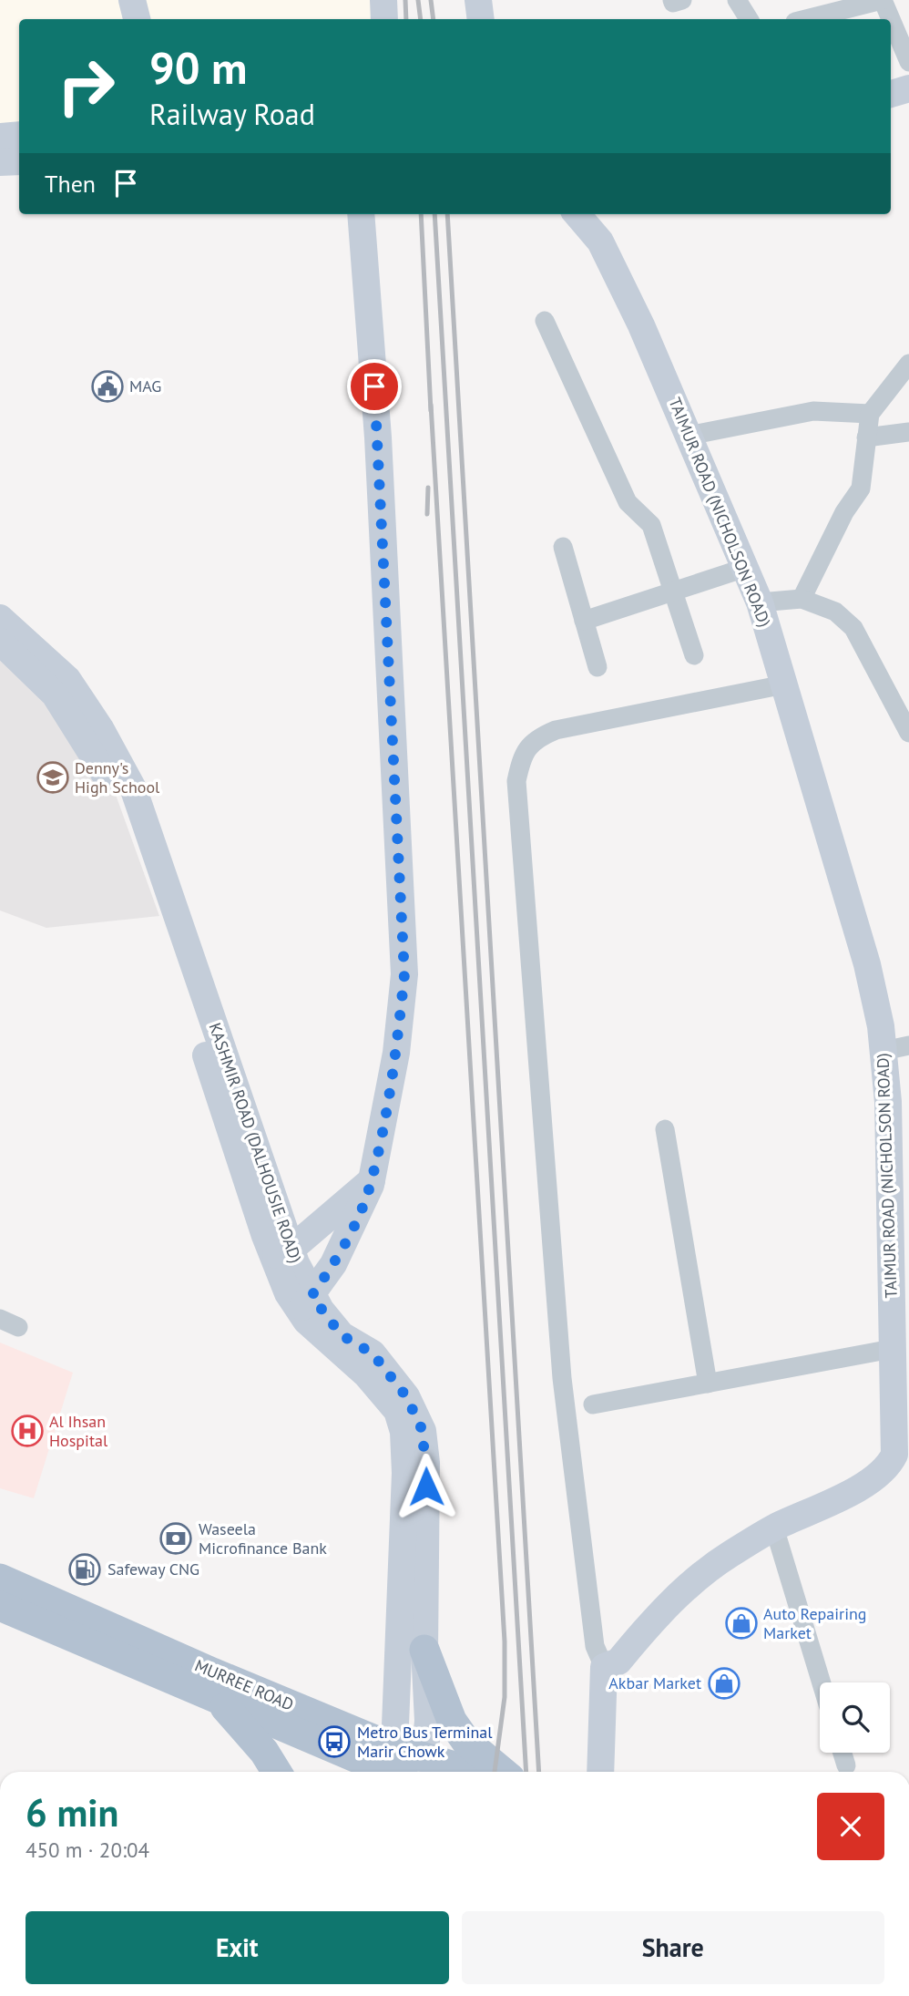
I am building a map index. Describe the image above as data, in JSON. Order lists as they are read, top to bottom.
{
  "streets": {
    "main road": ["MURREE ROAD"],
    "street": ["TAIMUR ROAD (NICHOLSON ROAD)", "KASHMIR ROAD (DALHOUSIE ROAD)"]
  },
  "crossings": [
    ["KASHMIR ROAD (DALHOUSIE ROAD)", "MURREE ROAD"]
  ],
  "places": {
    "public building": ["MAG"],
    "school or university": ["Denny's High School"],
    "hospital": ["Al Ihsan Hospital"],
    "bank": ["Waseela Microfinance Bank"],
    "fuel station": ["Safeway CNG"],
    "shop": ["Auto Repairing Market", "Akbar Market"],
    "bus stop": ["Metro Bus Terminal Marir Chowk"]
  },
  "page": {
    "turn": ["90 m", "Railway Road"],
    "then": "Then",
    "heading": ["6 min", "450 m · 20:04"],
    "buttons": ["Exit", "Share"]
  }
}
